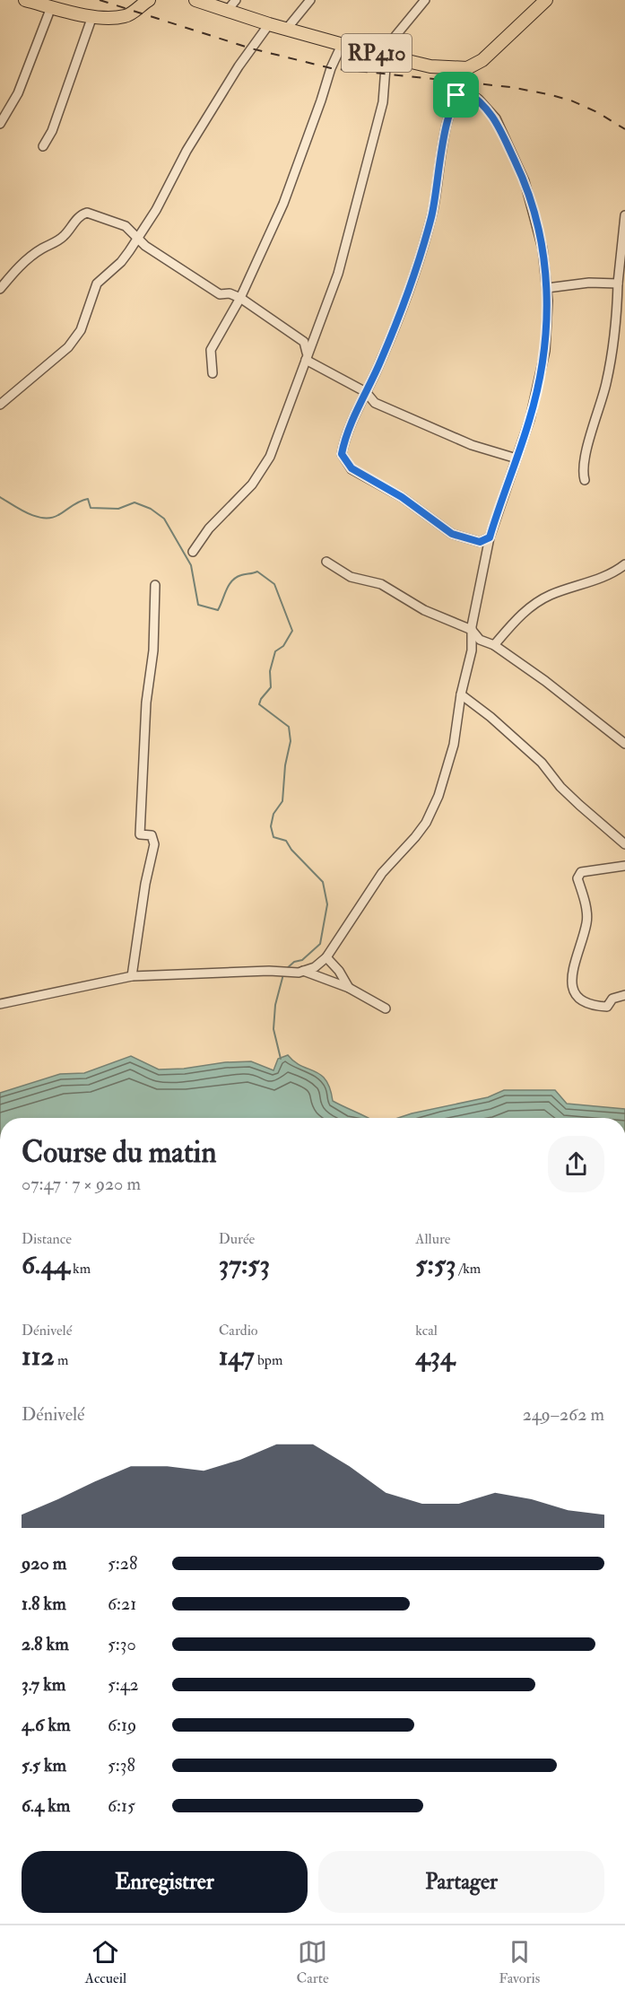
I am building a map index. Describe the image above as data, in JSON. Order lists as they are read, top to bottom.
{
  "streets": {
    "main road": ["RP410"]
  },
  "page": {
    "heading": ["Course du matin", "07:47 · 7 × 920 m"],
    "stats": [
      ["Distance", "6.44 km"],
      ["Durée", "37:53"],
      ["Allure", "5:53 /km"],
      ["Dénivelé", "112 m"],
      ["Cardio", "147 bpm"],
      ["kcal", "434"]
    ],
    "chart": ["Dénivelé", "249–262 m"],
    "list": [
      {
        "name": "920 m",
        "note": "5:28"
      },
      {
        "name": "1.8 km",
        "note": "6:21"
      },
      {
        "name": "2.8 km",
        "note": "5:30"
      },
      {
        "name": "3.7 km",
        "note": "5:42"
      },
      {
        "name": "4.6 km",
        "note": "6:19"
      },
      {
        "name": "5.5 km",
        "note": "5:38"
      },
      {
        "name": "6.4 km",
        "note": "6:15"
      }
    ],
    "buttons": ["Enregistrer", "Partager"],
    "tabs": ["Accueil", "Carte", "Favoris"]
  }
}
